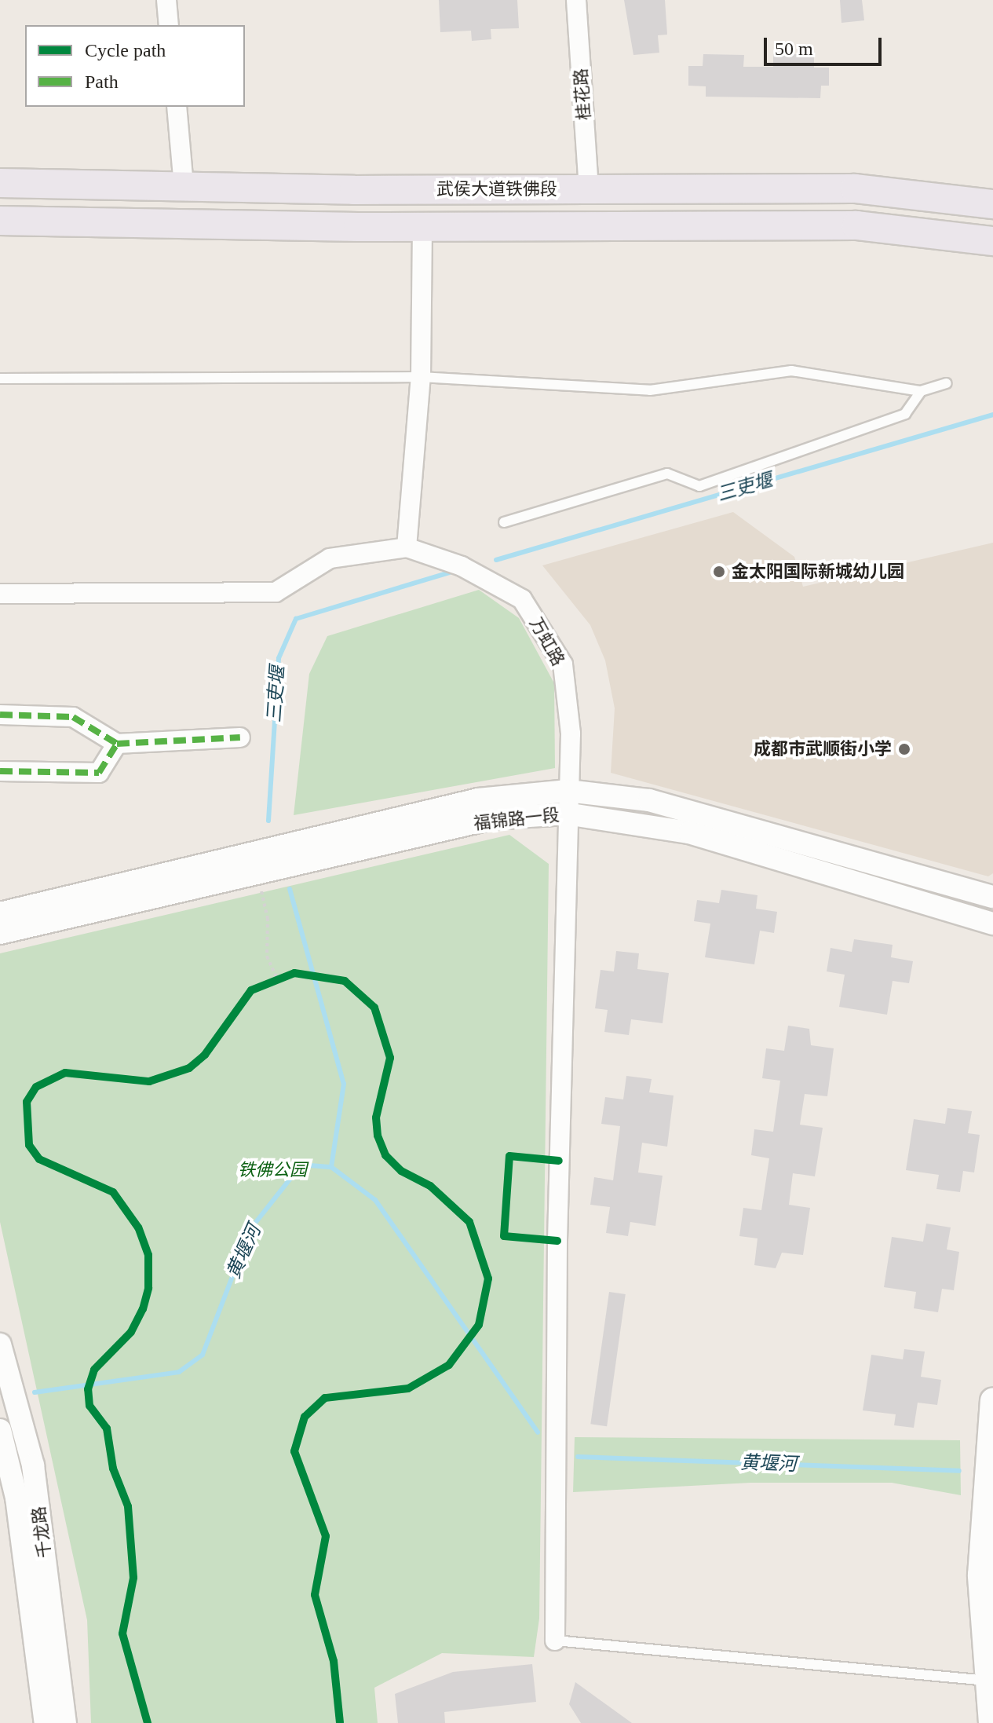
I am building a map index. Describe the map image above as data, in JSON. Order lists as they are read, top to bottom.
{
  "streets": {
    "main road": ["武侯大道铁佛段"],
    "street": [
      "桂花路",
      "万虹路",
      "福锦路一段",
      "千龙路"
    ]
  },
  "crossings": [
    ["桂花路", "武侯大道铁佛段"],
    ["万虹路", "福锦路一段"]
  ],
  "water": ["三吏堰", "黄堰河"],
  "parks": ["铁佛公园"],
  "places": ["金太阳国际新城幼儿园", "成都市武顺街小学"],
  "legend": ["Cycle path", "Path"],
  "scale_bar": "50 m"
}
